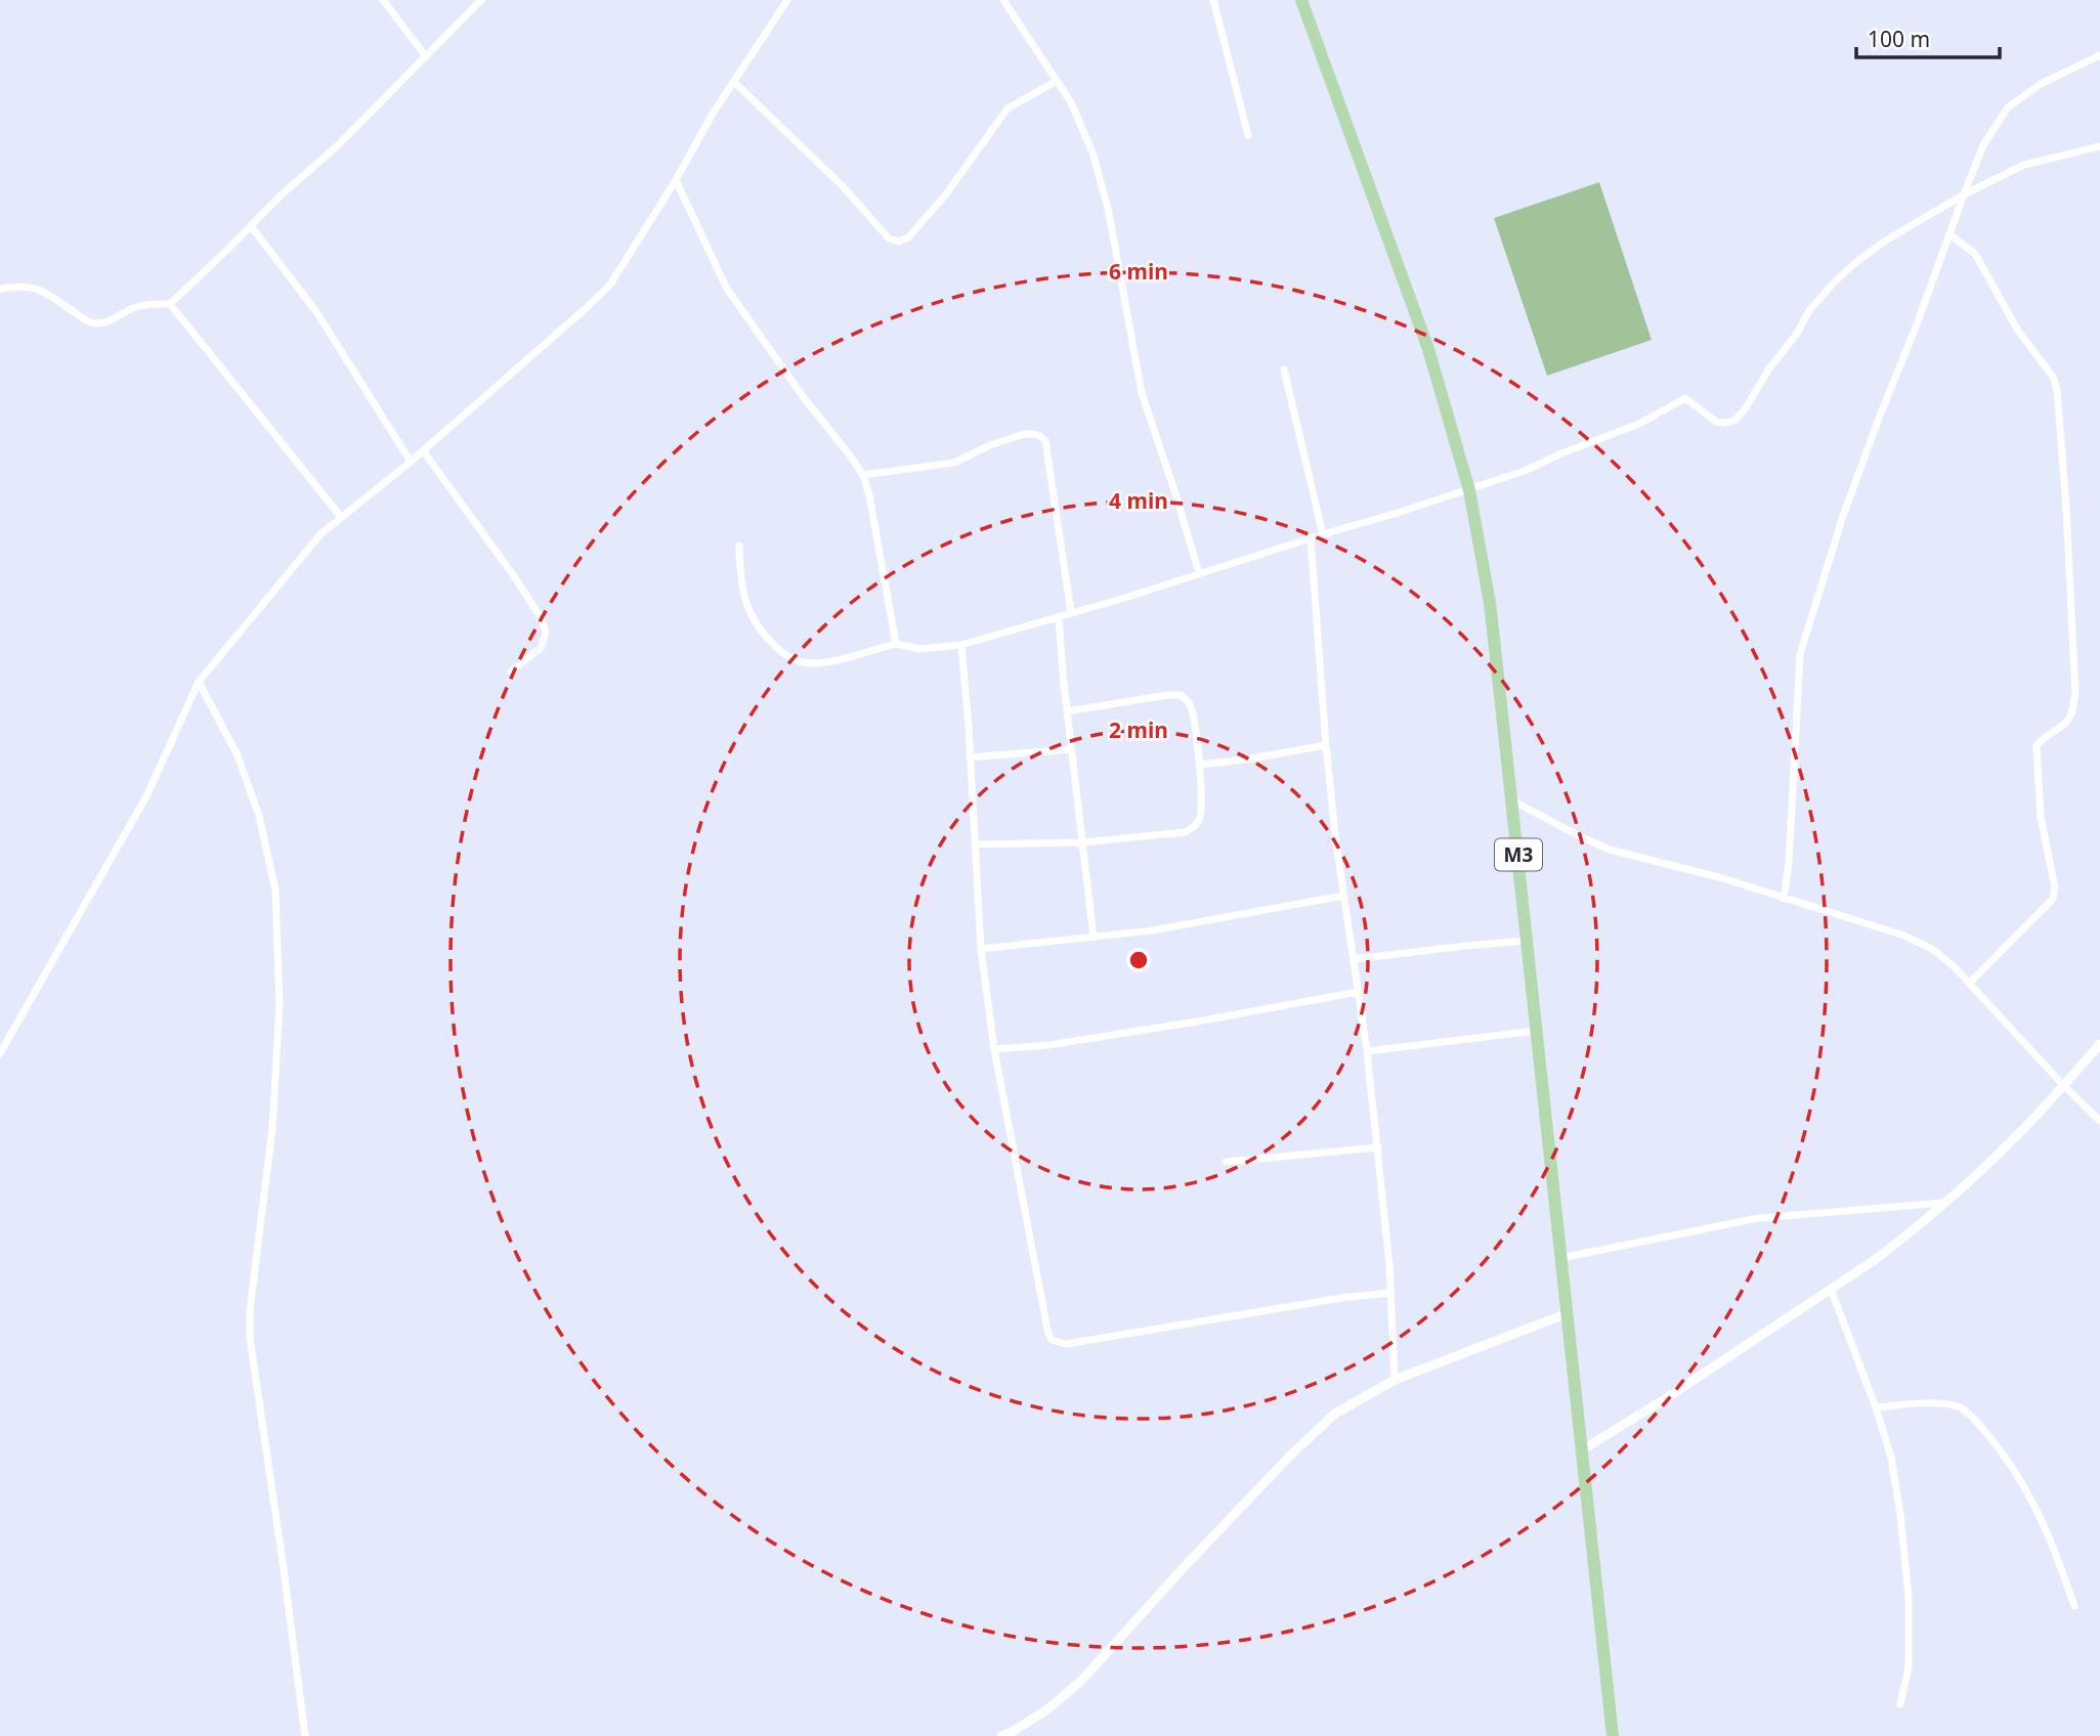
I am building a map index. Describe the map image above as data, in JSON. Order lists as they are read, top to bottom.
{
  "streets": {
    "main road": ["M3"]
  },
  "scale_bar": "100 m",
  "rings": ["6 min", "4 min", "2 min"]
}
